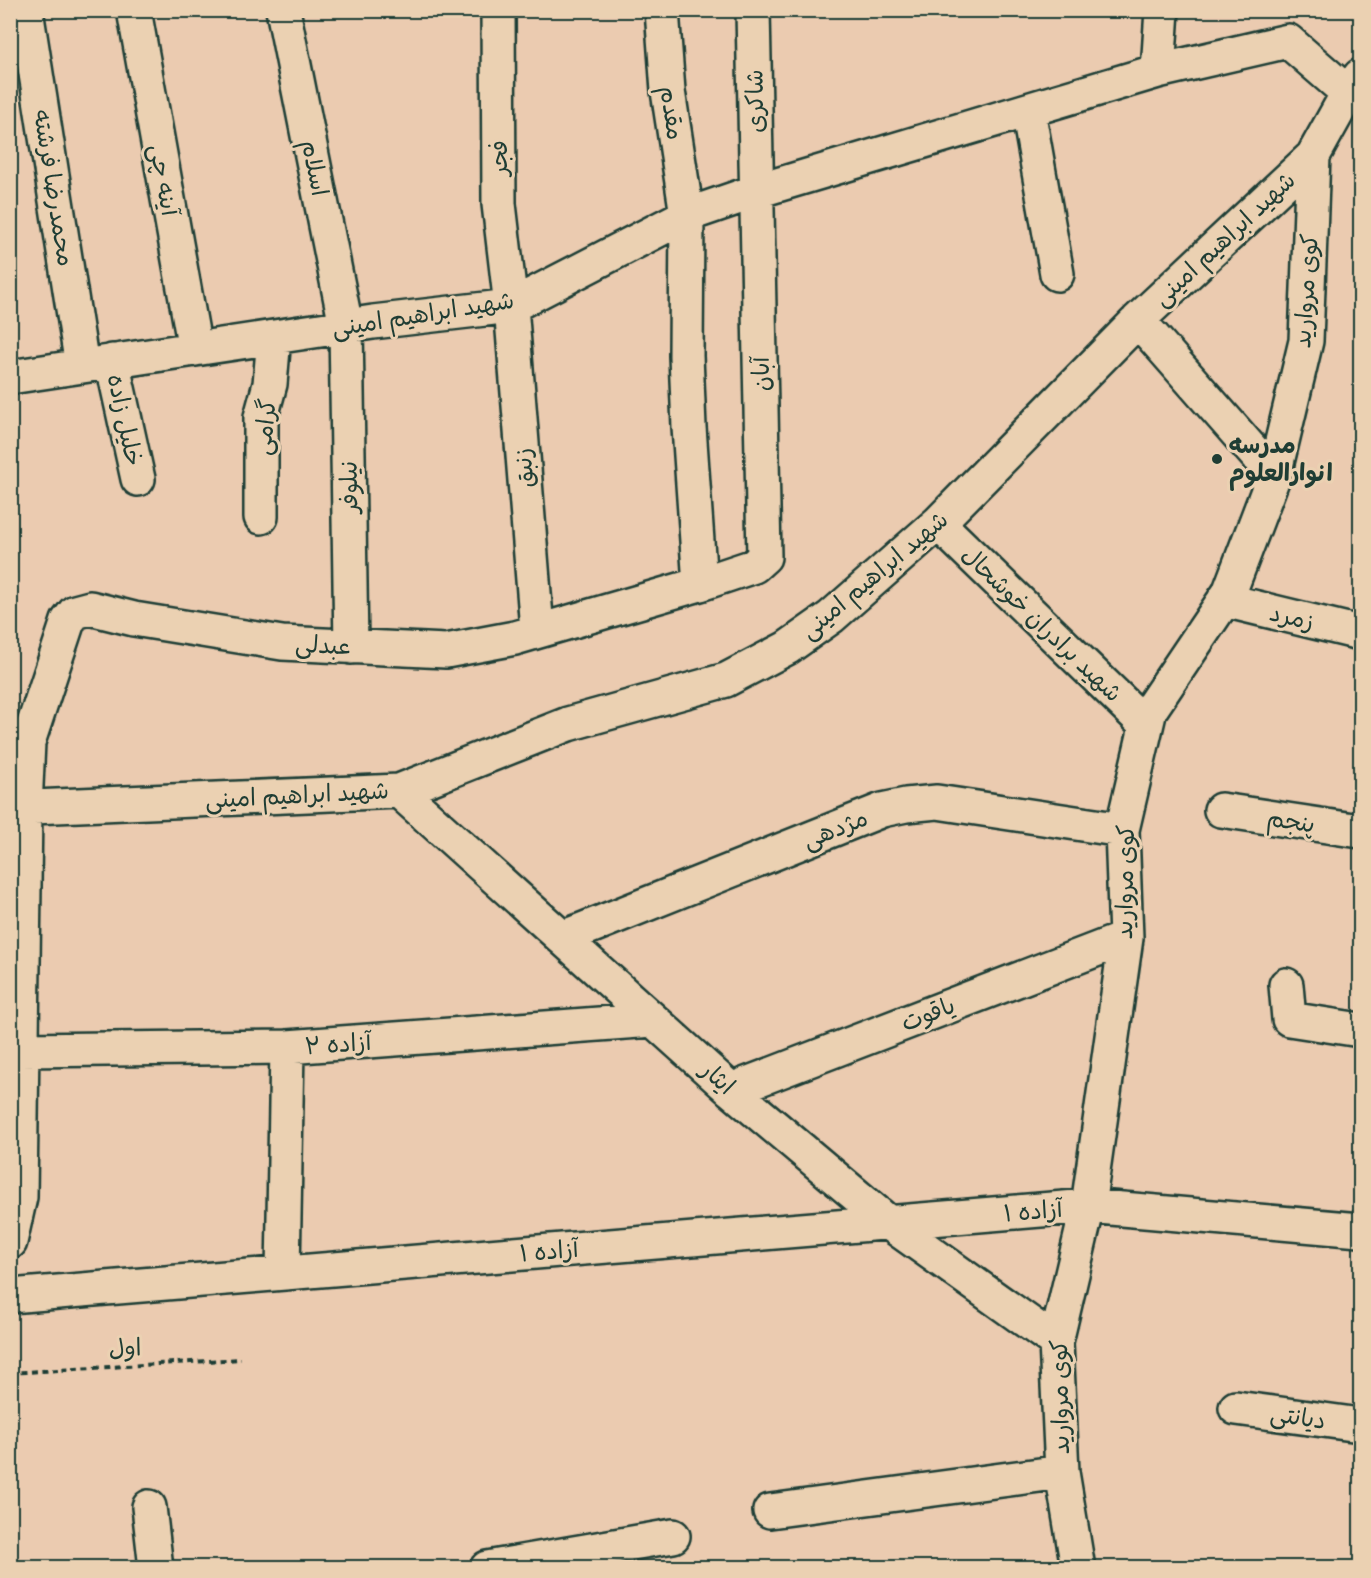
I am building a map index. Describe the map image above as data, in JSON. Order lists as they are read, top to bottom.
{
  "streets": {
    "street": [
      "شاکری",
      "مقدم",
      "فجر",
      "اسلام",
      "آینه چی",
      "محمدرضا فرشته",
      "شهید ابراهیم امینی",
      "کوی مروارید",
      "آبان",
      "خلیل زاده",
      "گرامی",
      "زنبق",
      "نیلوفر",
      "زمرد",
      "شهید برادران خوشحال",
      "عبدلی",
      "پنجم",
      "مژدهی",
      "یاقوت",
      "آزاده ۲",
      "ایثار",
      "آزاده ۱",
      "دیانتی"
    ],
    "path": ["اول"]
  },
  "crossings": [
    ["شاکری", "شهید ابراهیم امینی"],
    ["شاکری", "آبان"],
    ["مقدم", "شهید ابراهیم امینی"],
    ["مقدم", "عبدلی"],
    ["فجر", "شهید ابراهیم امینی"],
    ["فجر", "زنبق"],
    ["اسلام", "شهید ابراهیم امینی"],
    ["اسلام", "نیلوفر"],
    ["آینه چی", "شهید ابراهیم امینی"],
    ["محمدرضا فرشته", "شهید ابراهیم امینی"],
    ["محمدرضا فرشته", "خلیل زاده"],
    ["شهید ابراهیم امینی", "کوی مروارید"],
    ["شهید ابراهیم امینی", "آبان"],
    ["شهید ابراهیم امینی", "خلیل زاده"],
    ["شهید ابراهیم امینی", "گرامی"],
    ["شهید ابراهیم امینی", "زنبق"],
    ["شهید ابراهیم امینی", "نیلوفر"],
    ["شهید ابراهیم امینی", "شهید برادران خوشحال"],
    ["شهید ابراهیم امینی", "عبدلی"],
    ["شهید ابراهیم امینی", "ایثار"],
    ["کوی مروارید", "زمرد"],
    ["کوی مروارید", "شهید برادران خوشحال"],
    ["کوی مروارید", "مژدهی"],
    ["کوی مروارید", "یاقوت"],
    ["کوی مروارید", "ایثار"],
    ["کوی مروارید", "آزاده ۱"],
    ["آبان", "عبدلی"],
    ["زنبق", "عبدلی"],
    ["نیلوفر", "عبدلی"],
    ["مژدهی", "ایثار"],
    ["یاقوت", "ایثار"],
    ["آزاده ۲", "ایثار"],
    ["ایثار", "آزاده ۱"]
  ],
  "places": ["مدرسه انوارالعلوم"]
}
